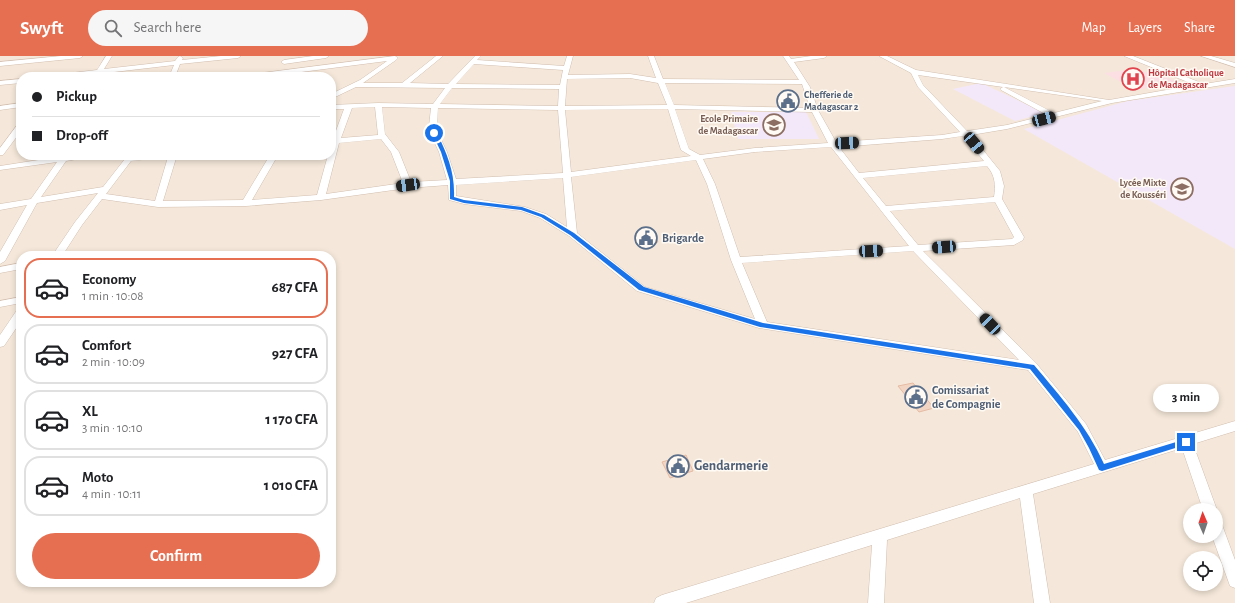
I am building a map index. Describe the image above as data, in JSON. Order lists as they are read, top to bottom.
{
  "places": {
    "hospital": ["Hôpital Catholique de Madagascar"],
    "public building": [
      "Chefferie de Madagascar 2",
      "Brigarde",
      "Comissariat de Compagnie",
      "Gendarmerie"
    ],
    "school or university": ["Ecole Primaire de Madagascar", "Lycée Mixte de Kousséri"]
  },
  "north": "top",
  "page": {
    "header": "Swyft",
    "search": "Search here",
    "nav": ["Map", "Layers", "Share"],
    "banner": ["Pickup", "Drop-off"],
    "list": [
      {
        "name": "Economy",
        "note": "1 min · 10:08",
        "value": "687 CFA"
      },
      {
        "name": "Comfort",
        "note": "2 min · 10:09",
        "value": "927 CFA"
      },
      {
        "name": "XL",
        "note": "3 min · 10:10",
        "value": "1 170 CFA"
      },
      {
        "name": "Moto",
        "note": "4 min · 10:11",
        "value": "1 010 CFA"
      }
    ],
    "bubble": "3 min",
    "buttons": "Confirm"
  }
}
